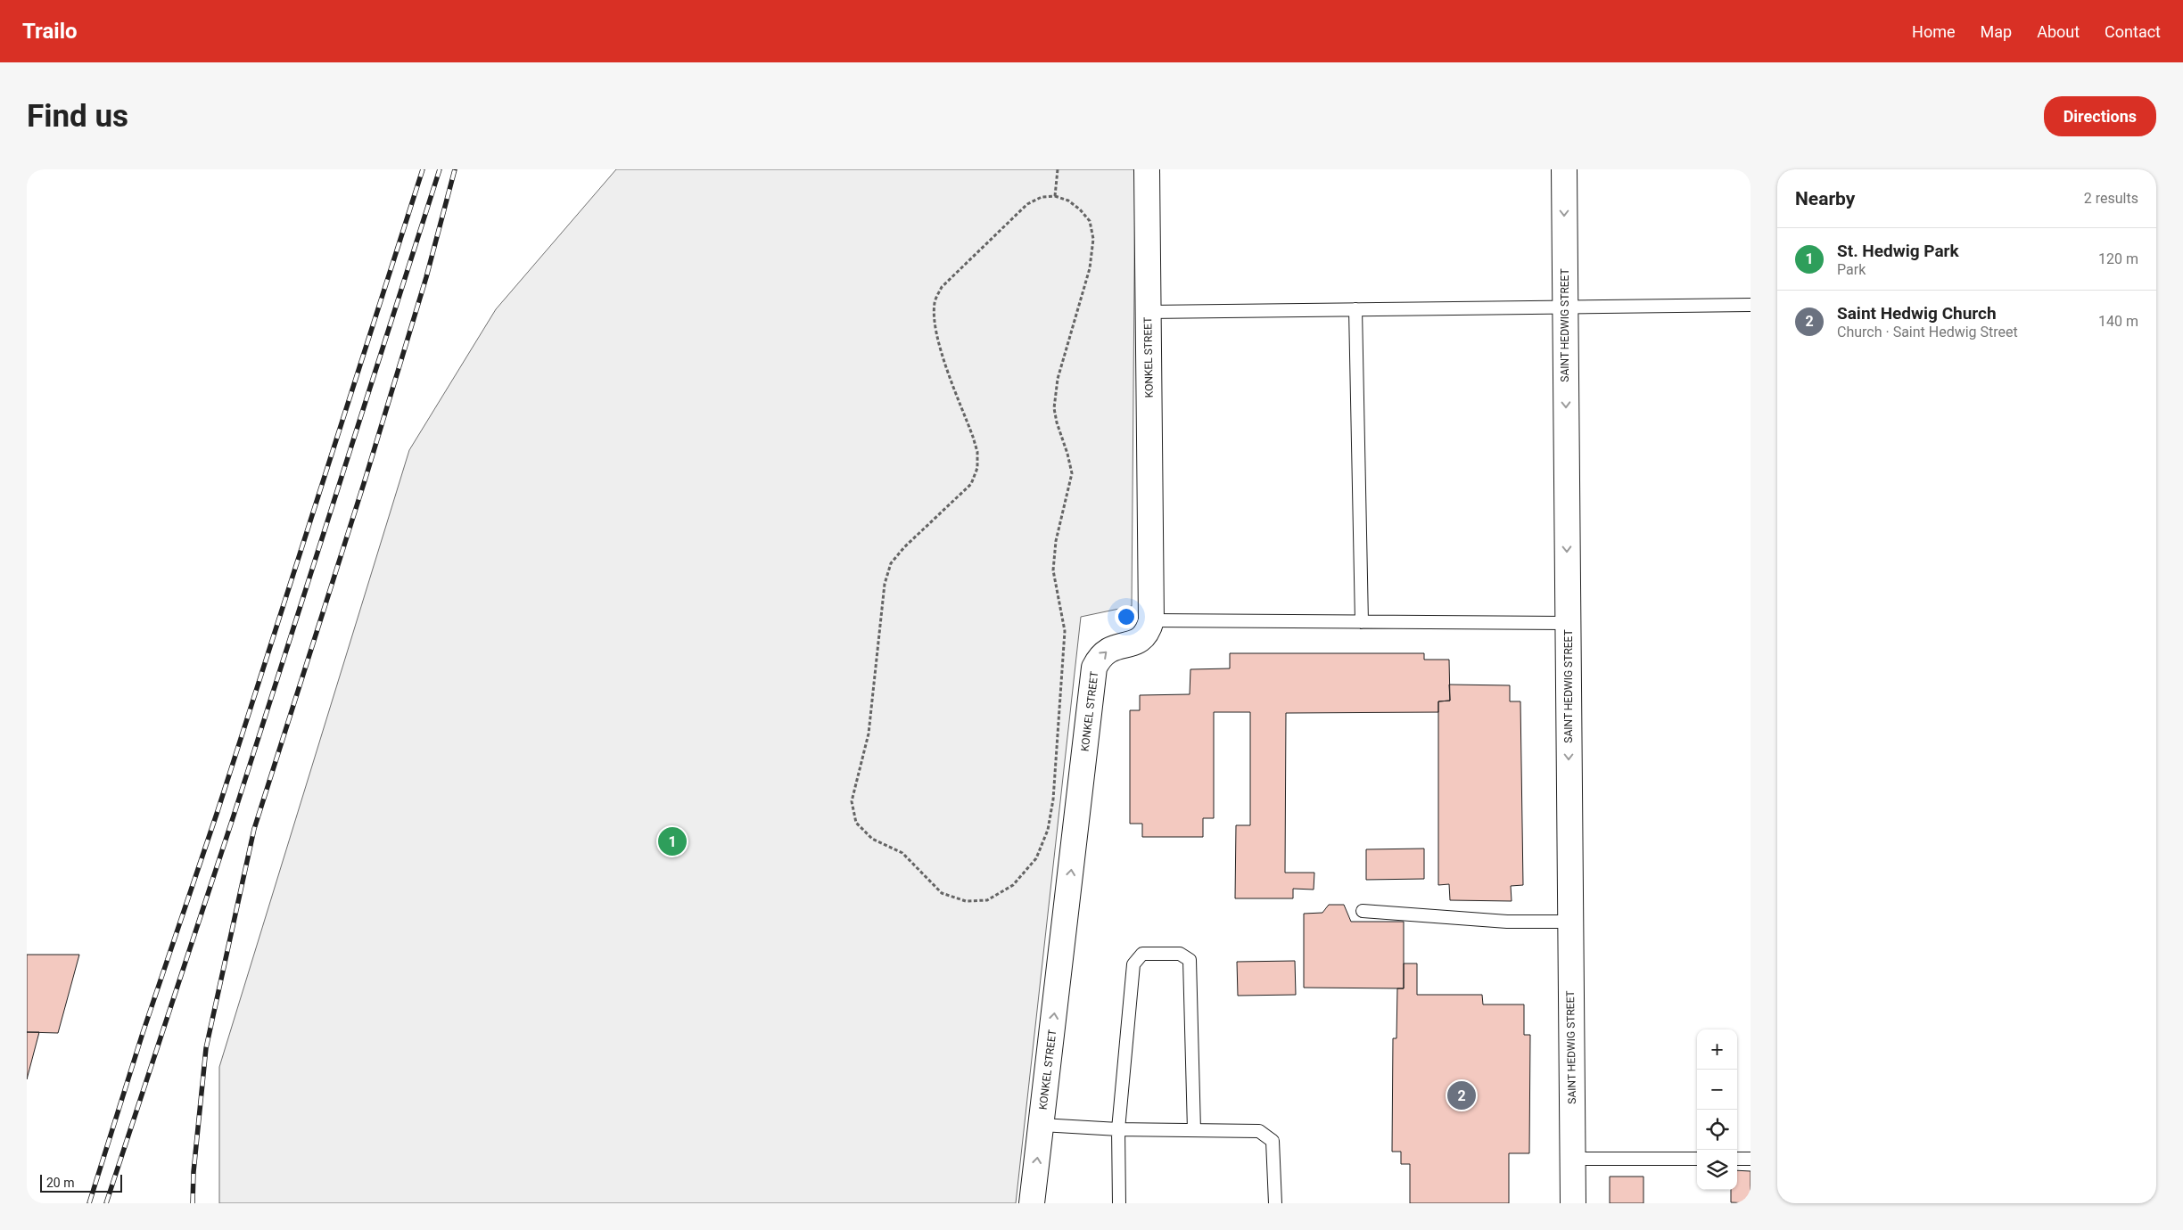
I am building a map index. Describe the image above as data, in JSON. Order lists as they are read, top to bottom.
{
  "streets": {
    "street": ["SAINT HEDWIG STREET", "KONKEL STREET"]
  },
  "one_way": ["SAINT HEDWIG STREET", "KONKEL STREET"],
  "scale_bar": "20 m",
  "page": {
    "header": "Trailo",
    "nav": [
      "Home",
      "Map",
      "About",
      "Contact"
    ],
    "buttons": "Directions",
    "title": "Find us",
    "heading": ["Nearby", "2 results"],
    "list": [
      {
        "mark": "1",
        "name": "St. Hedwig Park",
        "note": "Park",
        "value": "120 m"
      },
      {
        "mark": "2",
        "name": "Saint Hedwig Church",
        "note": "Church · Saint Hedwig Street",
        "value": "140 m"
      }
    ],
    "pins": ["1", "2"],
    "map_buttons": ["+", "−"],
    "scale": "20 m"
  }
}
